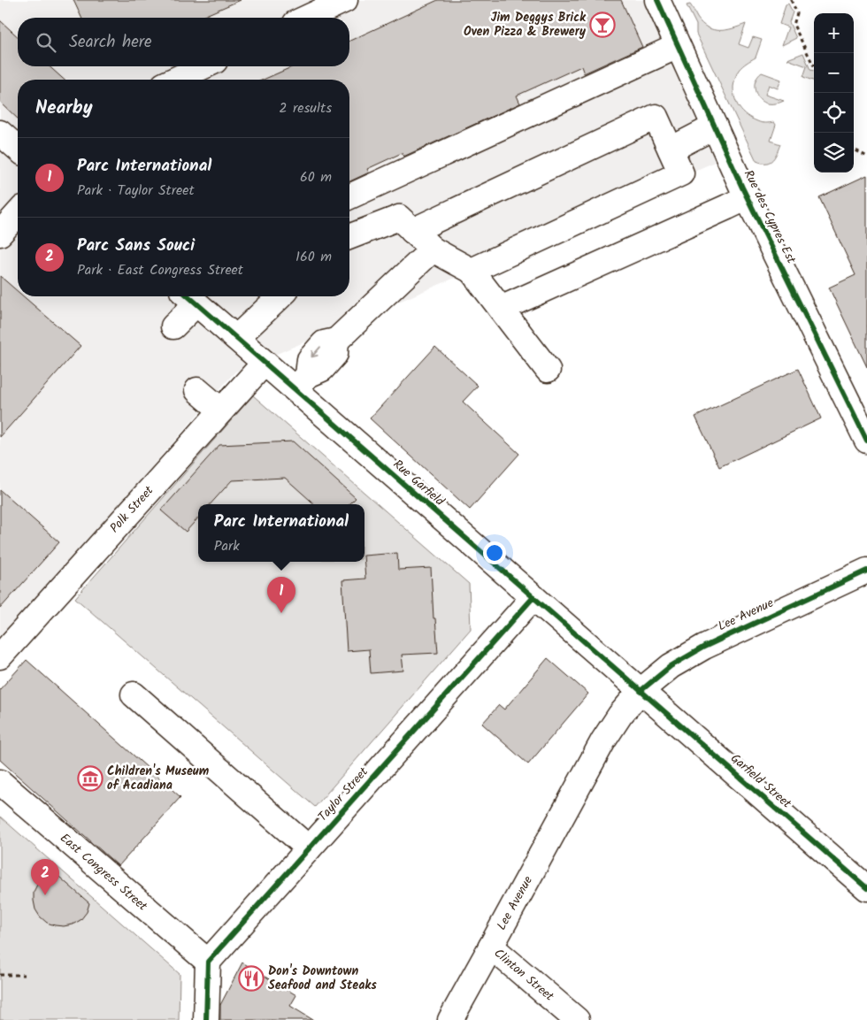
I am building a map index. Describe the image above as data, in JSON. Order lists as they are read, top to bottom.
{
  "streets": {
    "street": [
      "Rue des Cypres Est",
      "Rue Garfield",
      "Polk Street",
      "Lee Avenue",
      "Garfield Street",
      "Taylor Street",
      "East Congress Street",
      "Clinton Street"
    ]
  },
  "crossings": [
    ["Rue Garfield", "Polk Street"],
    ["Rue Garfield", "Lee Avenue"],
    ["Rue Garfield", "Garfield Street"],
    ["Rue Garfield", "Taylor Street"],
    ["Lee Avenue", "Garfield Street"],
    ["Lee Avenue", "Clinton Street"],
    ["Taylor Street", "East Congress Street"]
  ],
  "places": {
    "bar": ["Jim Deggys Brick Oven Pizza & Brewery"],
    "museum": ["Children's Museum of Acadiana"],
    "restaurant": ["Don's Downtown Seafood and Steaks"]
  },
  "page": {
    "map_buttons": ["+", "−"],
    "search": "Search here",
    "heading": ["Nearby", "2 results"],
    "list": [
      {
        "mark": "1",
        "name": "Parc International",
        "note": "Park · Taylor Street",
        "value": "60 m"
      },
      {
        "mark": "2",
        "name": "Parc Sans Souci",
        "note": "Park · East Congress Street",
        "value": "160 m"
      }
    ],
    "popup": ["Parc International", "Park"],
    "pins": ["1", "2"]
  }
}
